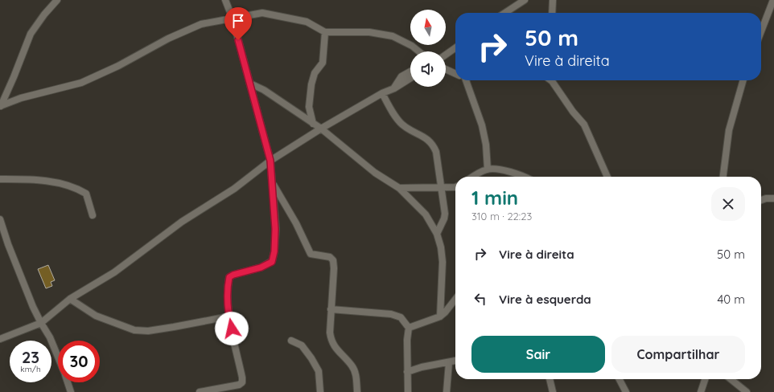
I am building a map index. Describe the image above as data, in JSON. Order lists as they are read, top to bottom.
{
  "north": "top",
  "page": {
    "turn": ["50 m", "Vire à direita"],
    "heading": ["1 min", "310 m · 22:23"],
    "list": [
      {
        "name": "Vire à direita",
        "value": "50 m"
      },
      {
        "name": "Vire à esquerda",
        "value": "40 m"
      }
    ],
    "buttons": ["Sair", "Compartilhar"],
    "speed": "23 km/h",
    "limit": "30"
  }
}
